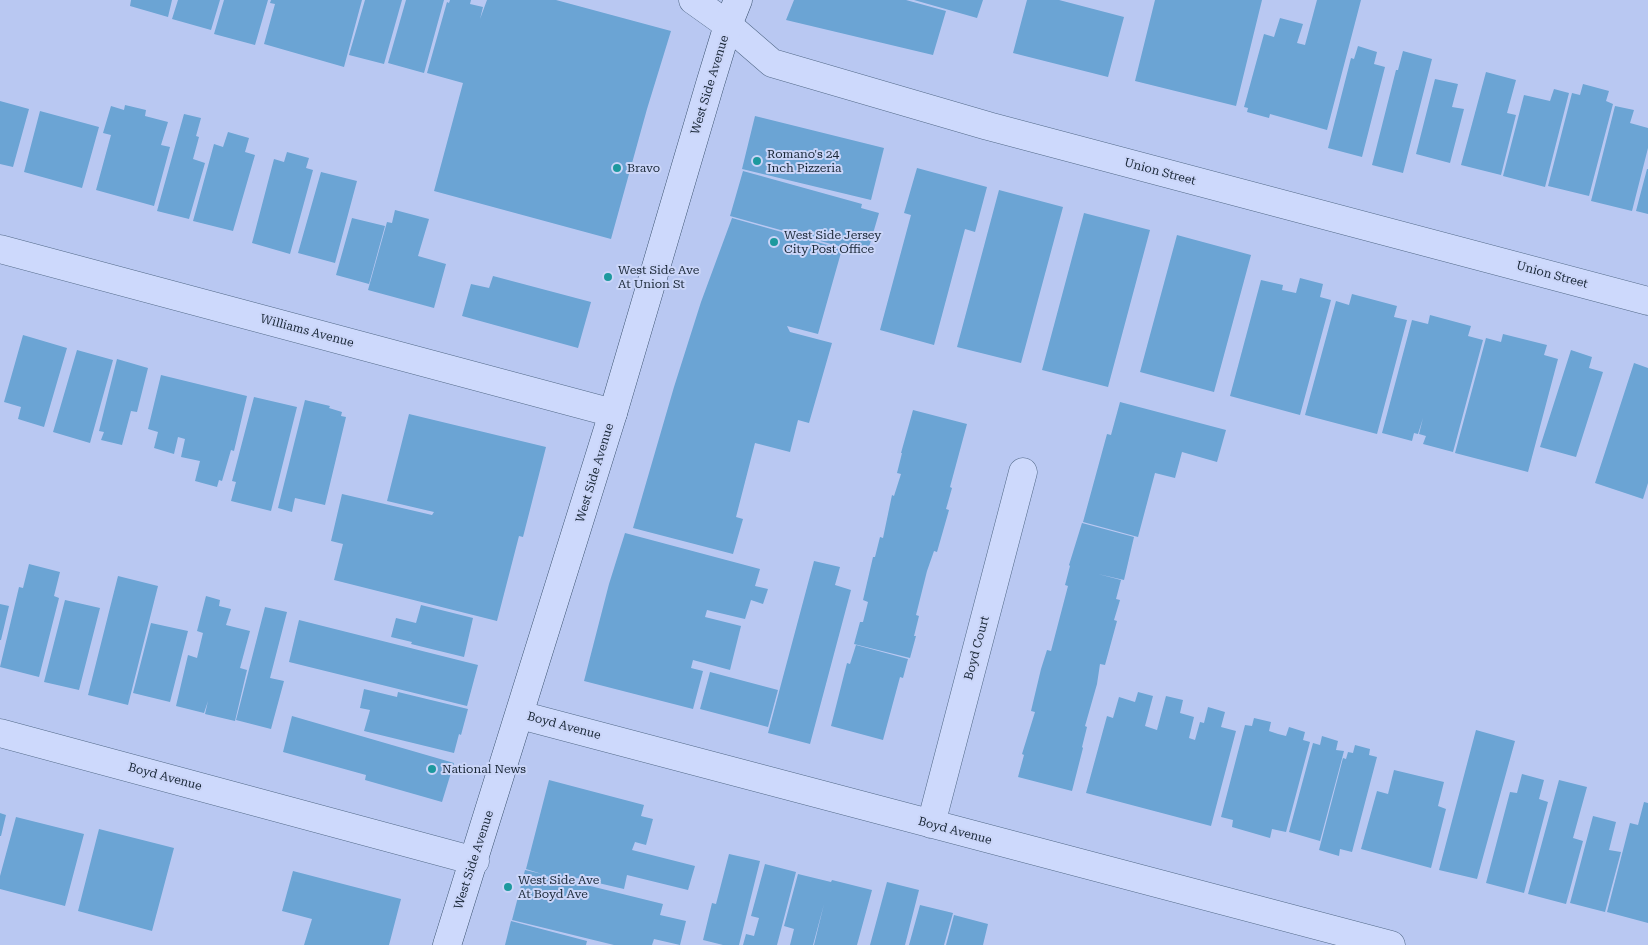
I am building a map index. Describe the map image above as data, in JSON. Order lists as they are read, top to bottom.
{
  "streets": {
    "street": [
      "West Side Avenue",
      "Union Street",
      "Williams Avenue",
      "Boyd Court",
      "Boyd Avenue"
    ]
  },
  "crossings": [
    ["West Side Avenue", "Union Street"],
    ["West Side Avenue", "Williams Avenue"],
    ["West Side Avenue", "Boyd Avenue"],
    ["Boyd Court", "Boyd Avenue"]
  ],
  "places": [
    "Romano's 24 Inch Pizzeria",
    "Bravo",
    "West Side Jersey City Post Office",
    "West Side Ave At Union St",
    "National News",
    "West Side Ave At Boyd Ave"
  ]
}
